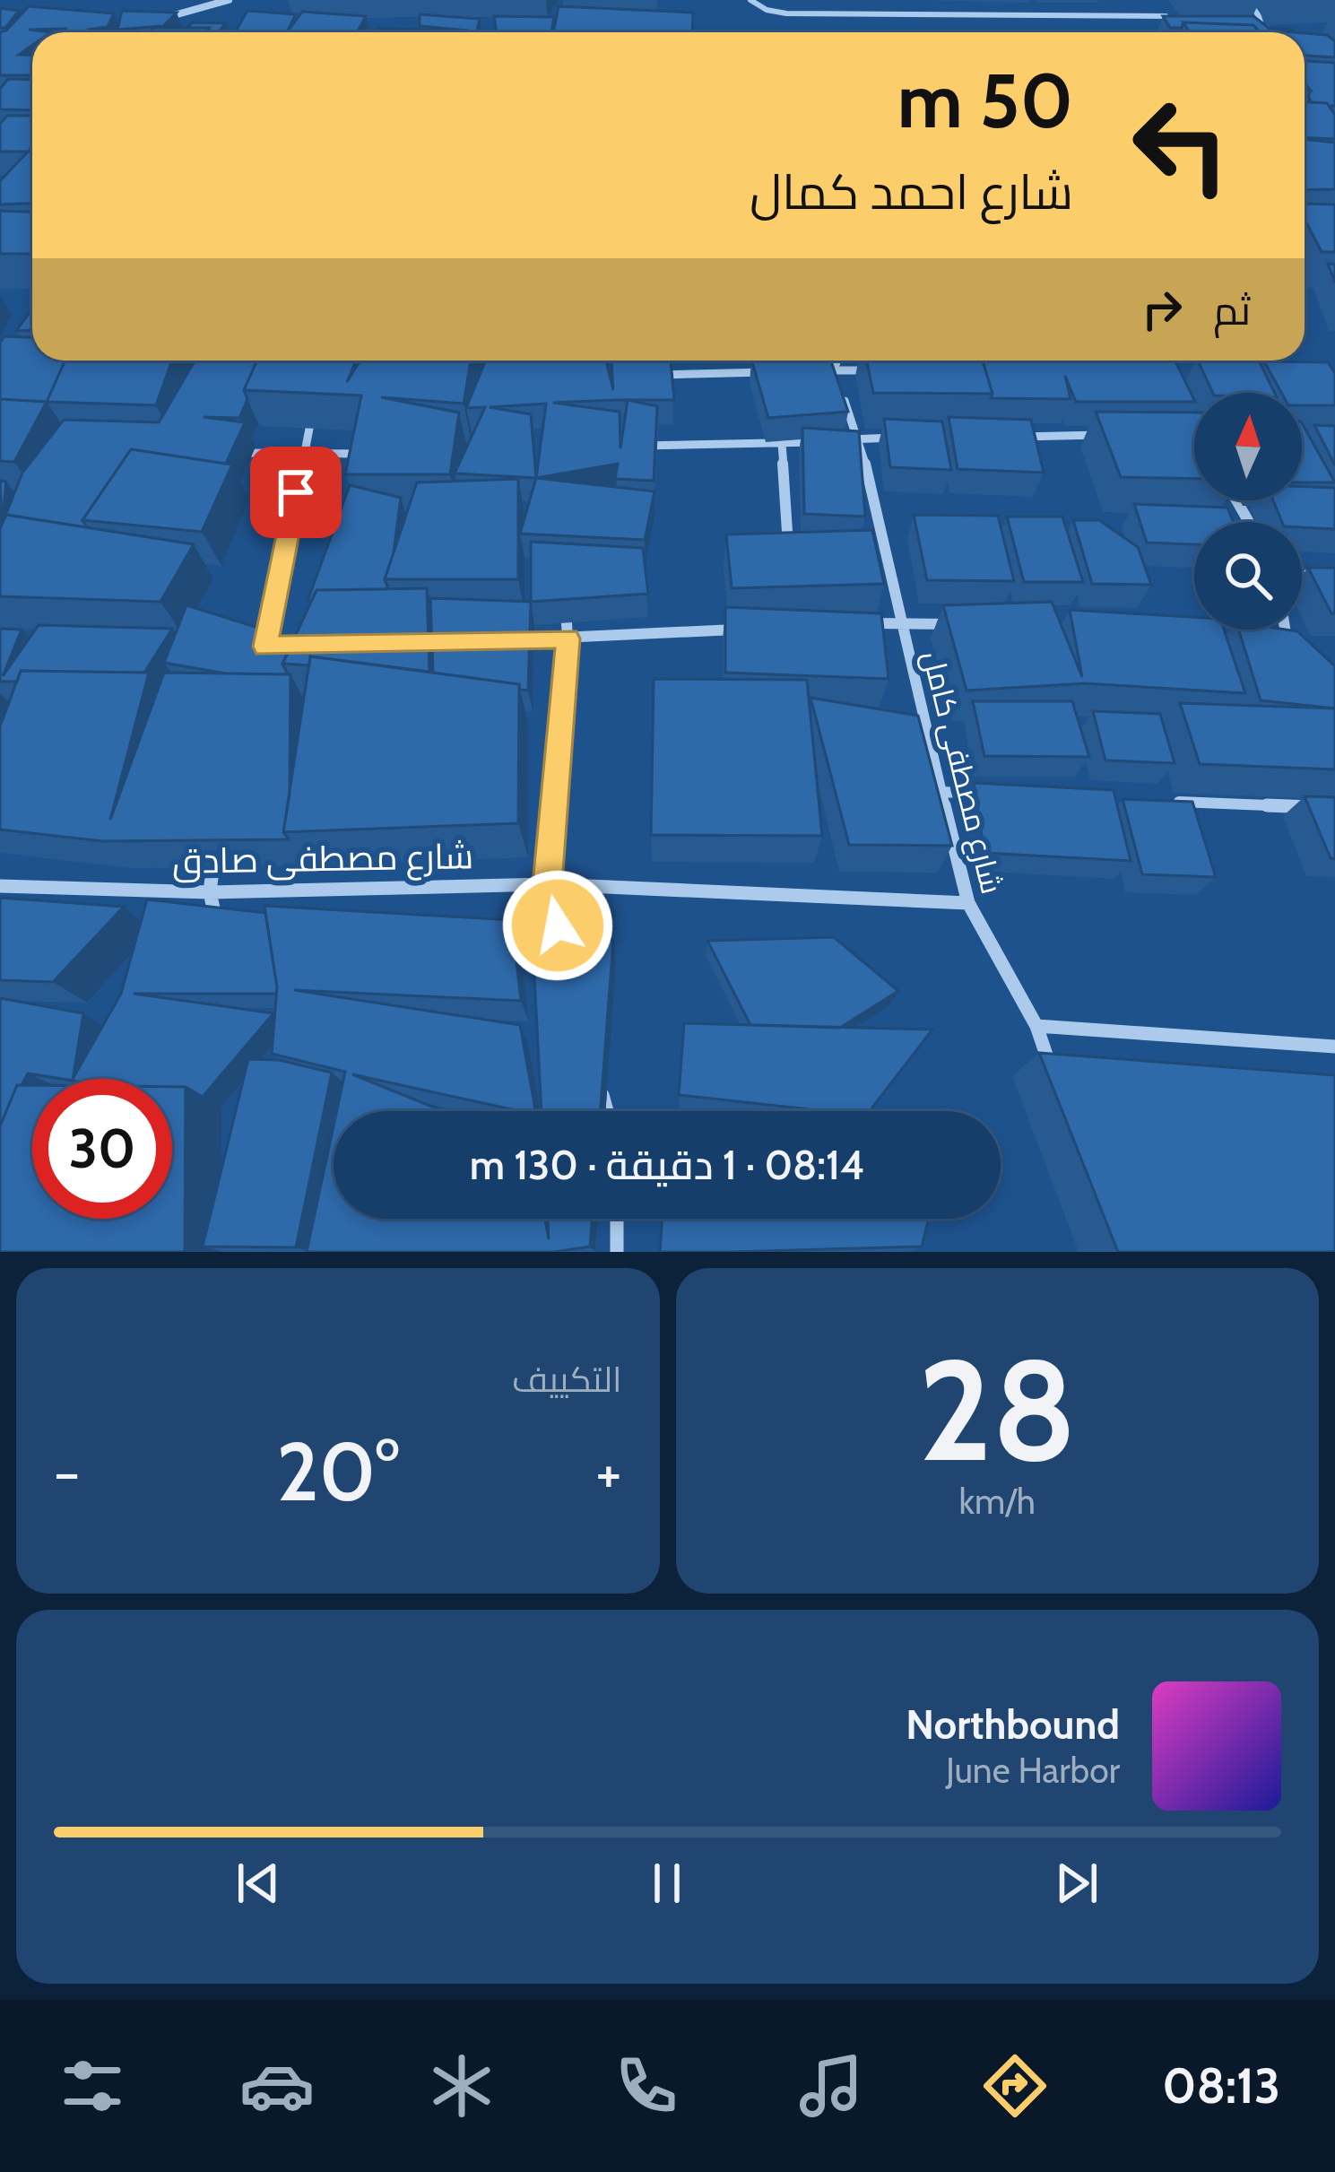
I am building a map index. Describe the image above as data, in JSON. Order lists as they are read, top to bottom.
{
  "streets": {
    "street": ["شارع مصطفى كامل", "شارع مصطفى صادق"]
  },
  "crossings": [
    ["شارع مصطفى كامل", "شارع مصطفى صادق"]
  ],
  "north": "top",
  "page": {
    "turn": ["50 m", "شارع احمد كمال"],
    "then": "ثم",
    "limit": "30",
    "trip": "08:14 · 1 دقيقة · 130 m",
    "tile": [
      ["28", "km/h"],
      "التكييف"
    ],
    "heat": ["−", "20°", "+"],
    "song": ["Northbound", "June Harbor"],
    "tabs": "08:13"
  }
}
